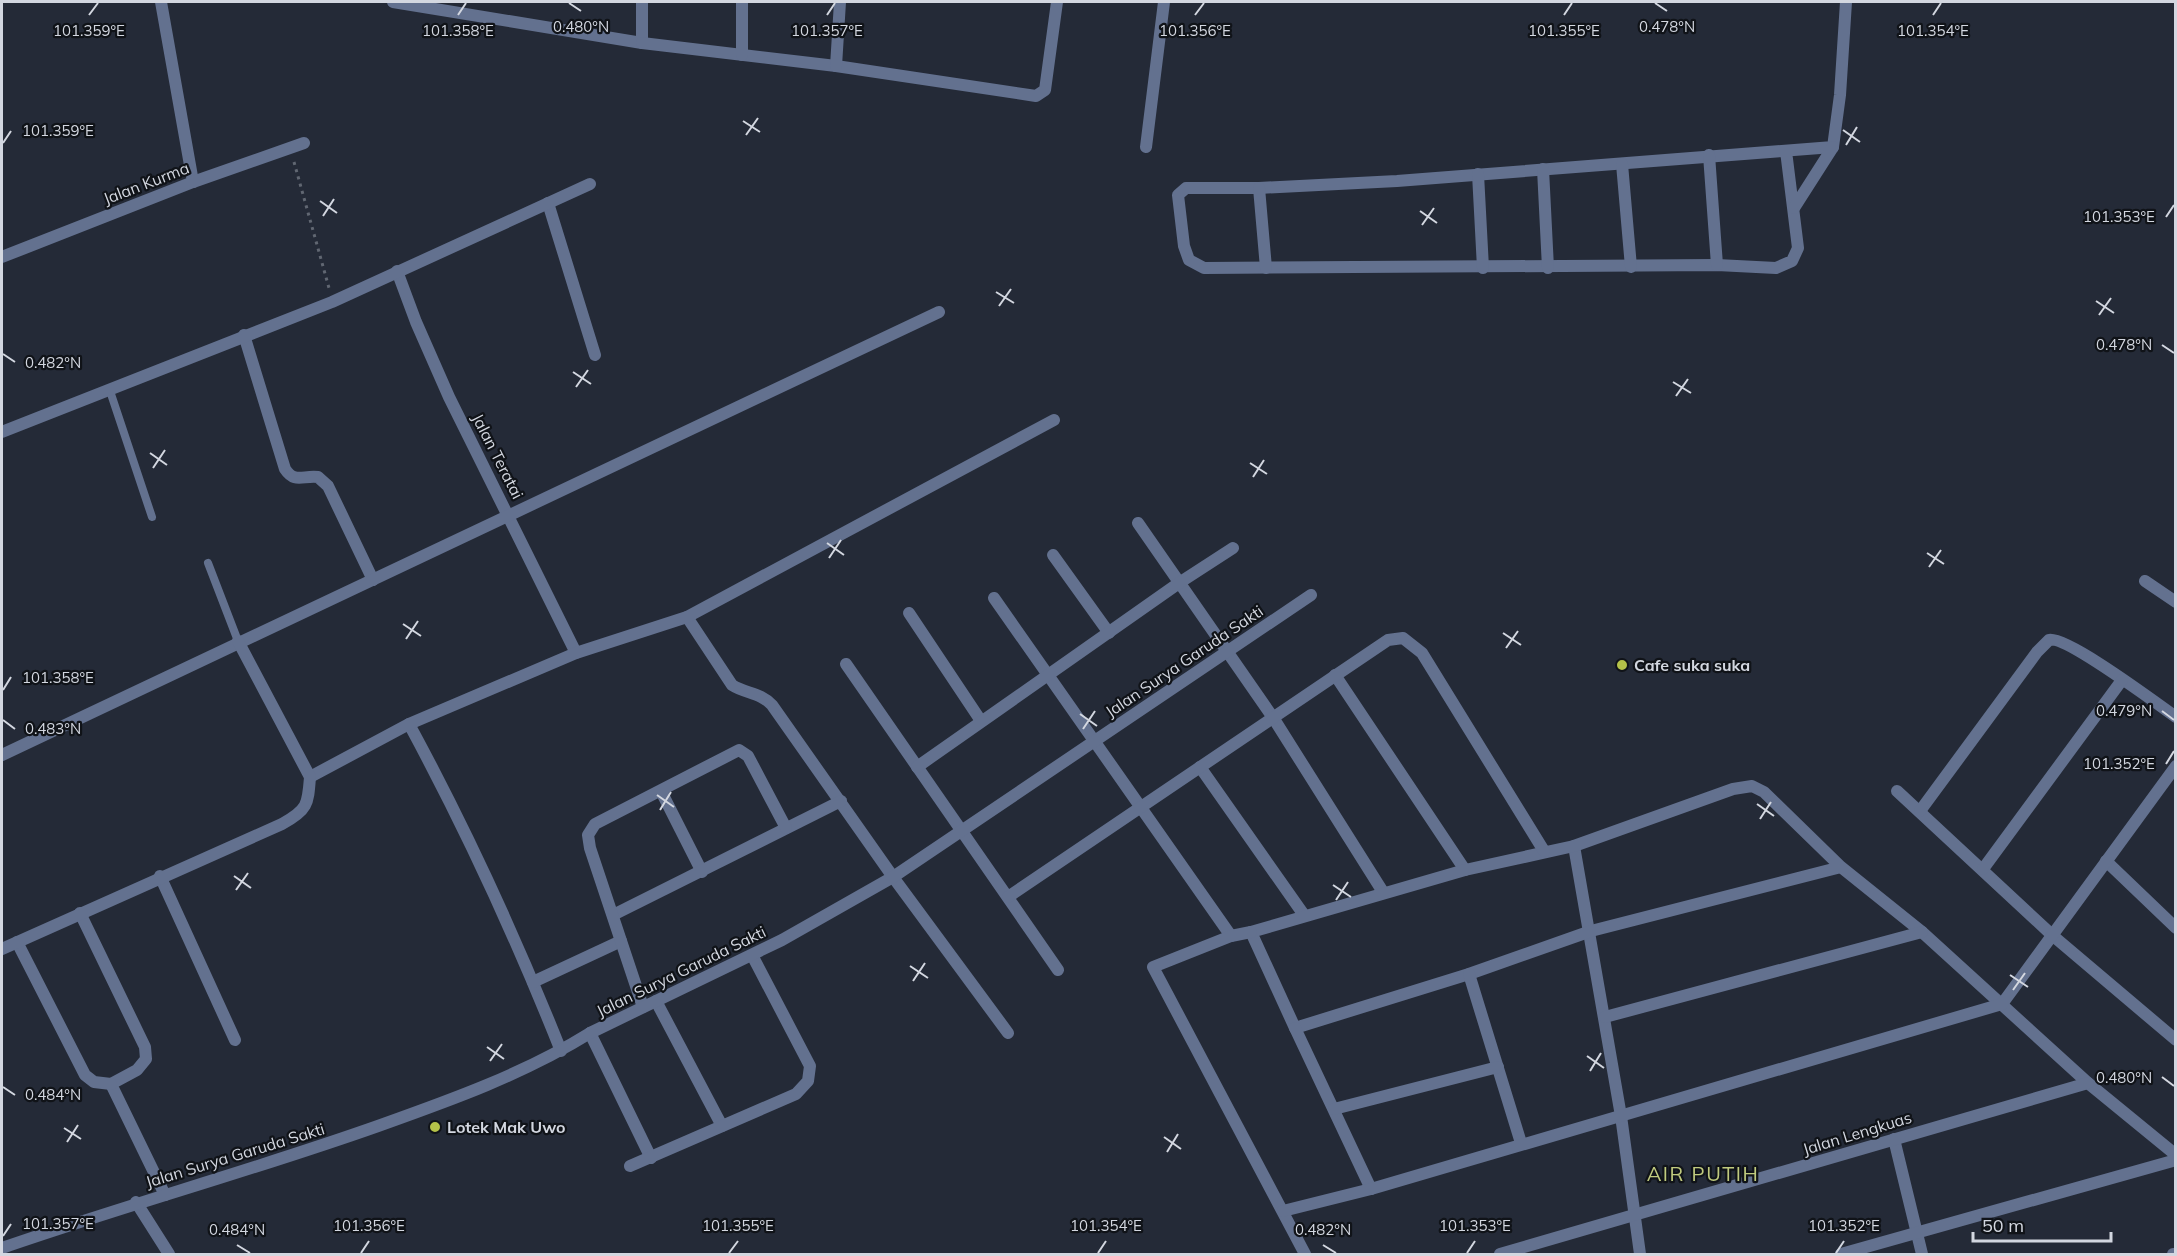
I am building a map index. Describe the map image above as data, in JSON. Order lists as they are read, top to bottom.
{
  "streets": {
    "street": [
      "Jalan Kurma",
      "Jalan Teratai",
      "Jalan Surya Garuda Sakti",
      "Jalan Lengkuas"
    ]
  },
  "districts": ["AIR PUTIH"],
  "places": ["Cafe suka suka", "Lotek Mak Uwo"],
  "scale_bar": "50 m",
  "coordinates": [
    "0.480°N",
    "0.478°N",
    "101.359°E",
    "101.358°E",
    "101.357°E",
    "101.356°E",
    "101.355°E",
    "101.354°E",
    "101.353°E",
    "0.482°N",
    "0.479°N",
    "0.483°N",
    "101.352°E",
    "0.484°N"
  ]
}
